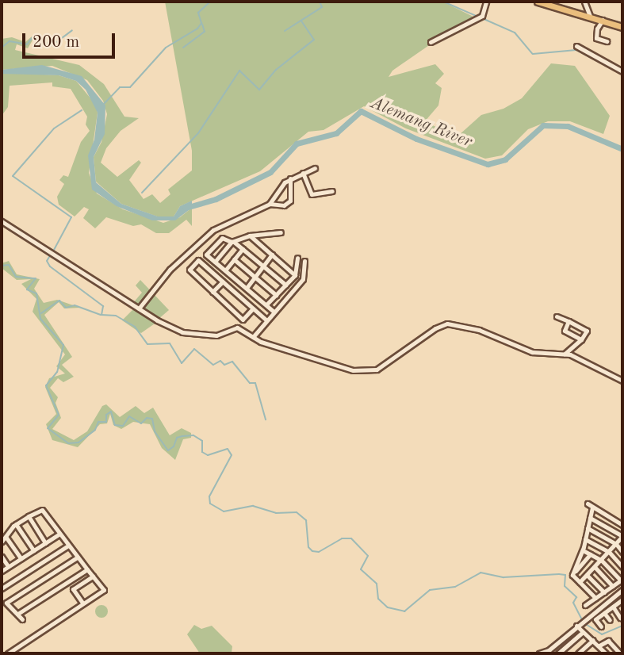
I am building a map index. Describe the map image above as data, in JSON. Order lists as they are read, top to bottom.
{
  "water": ["Alemang River"],
  "scale_bar": "200 m"
}
